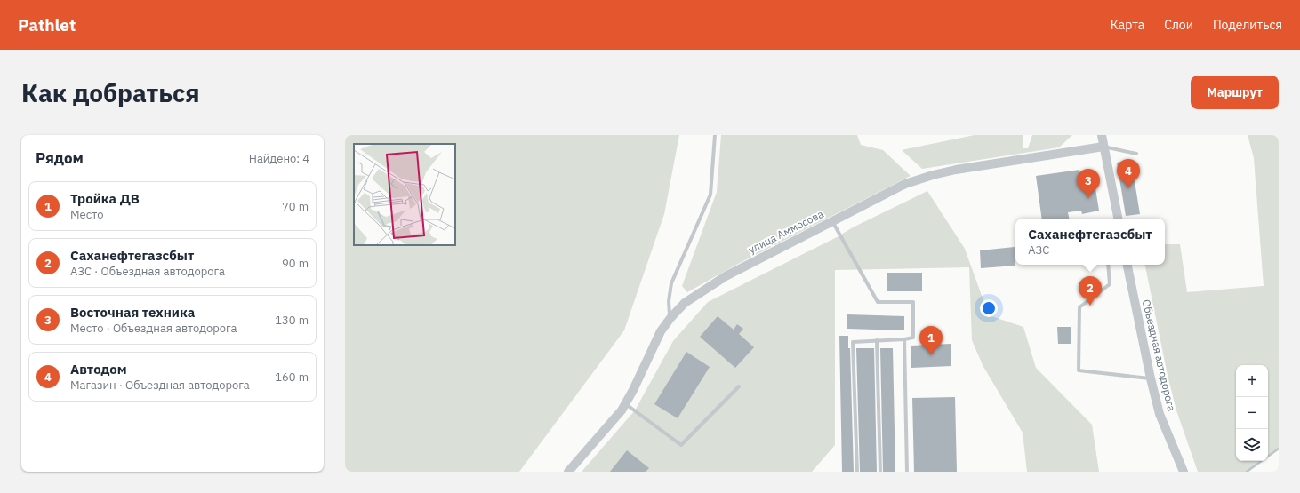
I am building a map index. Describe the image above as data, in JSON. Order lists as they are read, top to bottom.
{
  "streets": {
    "street": ["улица Аммосова", "Объездная автодорога"]
  },
  "page": {
    "header": "Pathlet",
    "nav": ["Карта", "Слои", "Поделиться"],
    "buttons": "Маршрут",
    "title": "Как добраться",
    "heading": ["Рядом", "Найдено: 4"],
    "pins": [
      "4",
      "3",
      "2",
      "1"
    ],
    "list": [
      {
        "mark": "1",
        "name": "Тройка ДВ",
        "note": "Место",
        "value": "70 m"
      },
      {
        "mark": "2",
        "name": "Саханефтегазсбыт",
        "note": "АЗС · Объездная автодорога",
        "value": "90 m"
      },
      {
        "mark": "3",
        "name": "Восточная техника",
        "note": "Место · Объездная автодорога",
        "value": "130 m"
      },
      {
        "mark": "4",
        "name": "Автодом",
        "note": "Магазин · Объездная автодорога",
        "value": "160 m"
      }
    ],
    "popup": ["Саханефтегазсбыт", "АЗС"],
    "map_buttons": ["+", "−"]
  }
}
